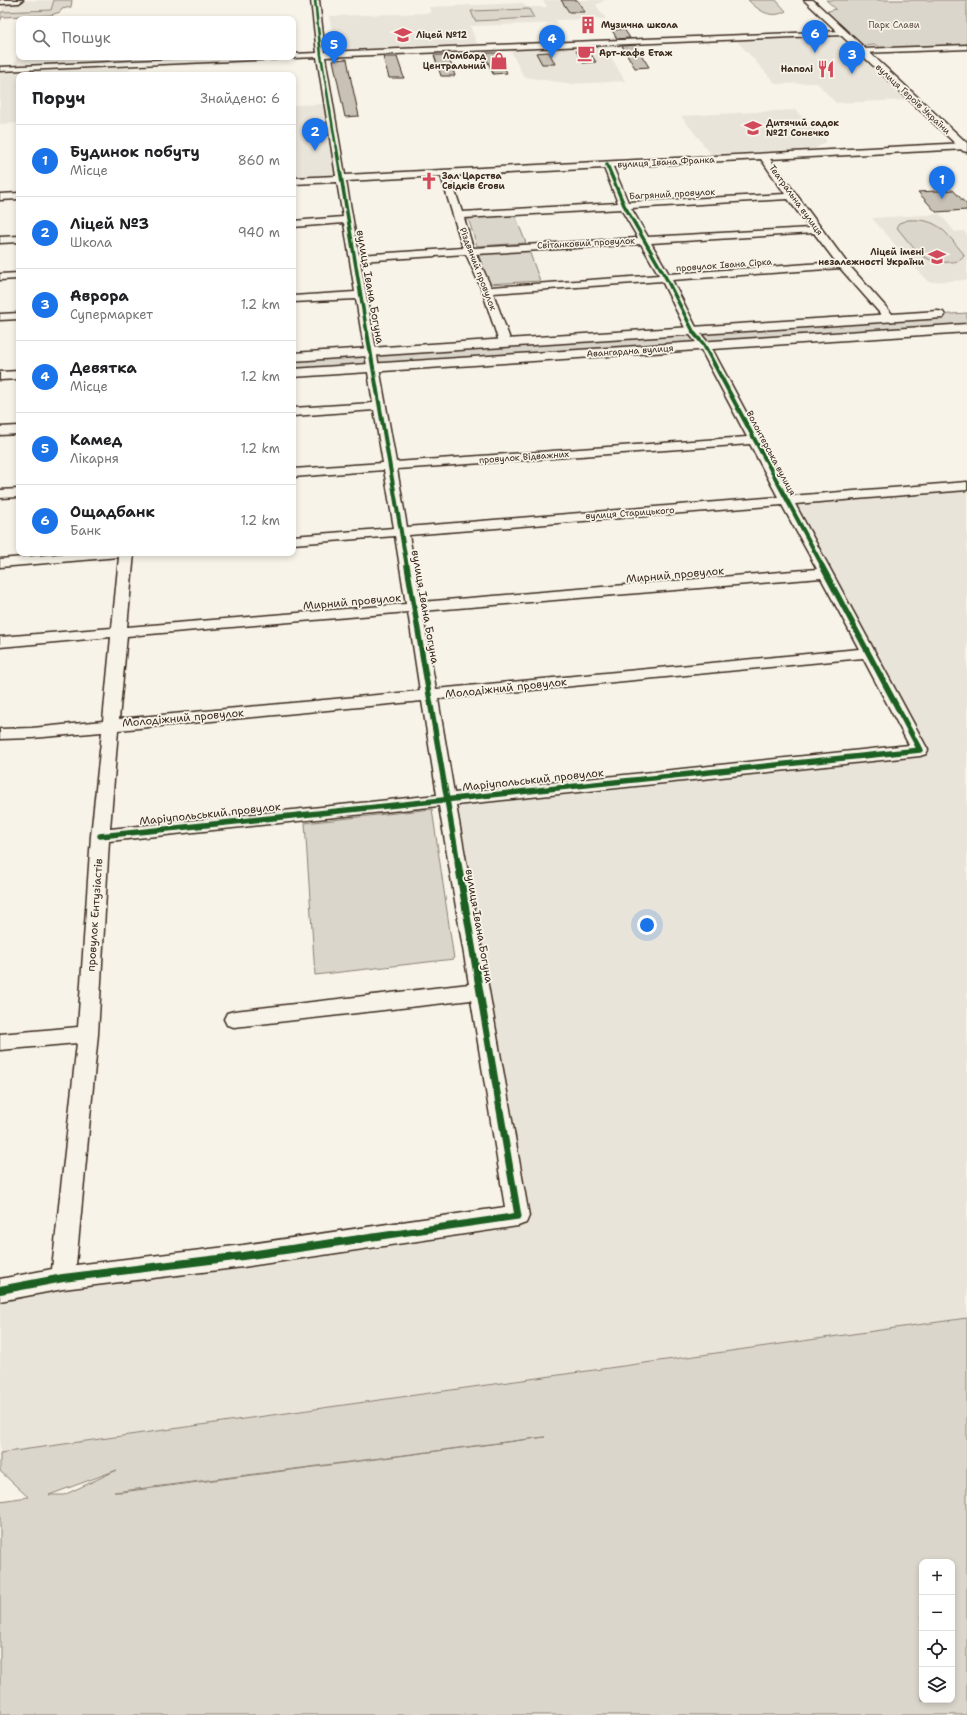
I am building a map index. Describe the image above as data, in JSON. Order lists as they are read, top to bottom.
{
  "streets": {
    "street": [
      "вулиця Героїв України",
      "вулиця Івана Франка",
      "Багряний провулок",
      "Театральна вулиця",
      "Світанковий провулок",
      "провулок Івана Сірка",
      "Різдвяний провулок",
      "вулиця Івана Богуна",
      "Авангардна вулиця",
      "Волонтерська вулиця",
      "провулок Відважних",
      "вулиця Старицького",
      "Мирний провулок",
      "Молодіжний провулок",
      "Маріупольський провулок",
      "провулок Ентузіастів"
    ]
  },
  "crossings": [
    ["вулиця Героїв України", "вулиця Івана Франка"],
    ["вулиця Івана Франка", "Театральна вулиця"],
    ["вулиця Івана Франка", "Різдвяний провулок"],
    ["вулиця Івана Франка", "вулиця Івана Богуна"],
    ["вулиця Івана Франка", "Волонтерська вулиця"],
    ["Багряний провулок", "Театральна вулиця"],
    ["Багряний провулок", "Різдвяний провулок"],
    ["Багряний провулок", "Волонтерська вулиця"],
    ["Театральна вулиця", "Світанковий провулок"],
    ["Театральна вулиця", "провулок Івана Сірка"],
    ["Театральна вулиця", "Авангардна вулиця"],
    ["Світанковий провулок", "Різдвяний провулок"],
    ["Світанковий провулок", "вулиця Івана Богуна"],
    ["Світанковий провулок", "Волонтерська вулиця"],
    ["провулок Івана Сірка", "Різдвяний провулок"],
    ["провулок Івана Сірка", "Волонтерська вулиця"],
    ["Різдвяний провулок", "Авангардна вулиця"],
    ["вулиця Івана Богуна", "Авангардна вулиця"],
    ["вулиця Івана Богуна", "провулок Відважних"],
    ["вулиця Івана Богуна", "вулиця Старицького"],
    ["вулиця Івана Богуна", "Мирний провулок"],
    ["вулиця Івана Богуна", "Молодіжний провулок"],
    ["вулиця Івана Богуна", "Маріупольський провулок"],
    ["вулиця Івана Богуна", "провулок Ентузіастів"],
    ["Авангардна вулиця", "Волонтерська вулиця"],
    ["Волонтерська вулиця", "провулок Відважних"],
    ["Волонтерська вулиця", "вулиця Старицького"],
    ["Волонтерська вулиця", "Мирний провулок"],
    ["Волонтерська вулиця", "Молодіжний провулок"],
    ["Волонтерська вулиця", "Маріупольський провулок"],
    ["Мирний провулок", "провулок Ентузіастів"],
    ["Молодіжний провулок", "провулок Ентузіастів"],
    ["Маріупольський провулок", "провулок Ентузіастів"]
  ],
  "parks": ["Парк Слави"],
  "places": {
    "building": ["Музична школа"],
    "school or university": ["Ліцей №12", "Дитячий садок №21 Сонечко", "Ліцей імені незалежності України"],
    "cafe": ["Арт-кафе Етаж"],
    "shop": ["Ломбард Центральний"],
    "restaurant": ["Наполі"],
    "church": ["Зал Царства Свідків Єгови"]
  },
  "page": {
    "search": "Пошук",
    "pins": [
      "6",
      "4",
      "5",
      "3",
      "2",
      "1"
    ],
    "heading": ["Поруч", "Знайдено: 6"],
    "list": [
      {
        "mark": "1",
        "name": "Будинок побуту",
        "note": "Місце",
        "value": "860 m"
      },
      {
        "mark": "2",
        "name": "Ліцей №3",
        "note": "Школа",
        "value": "940 m"
      },
      {
        "mark": "3",
        "name": "Аврора",
        "note": "Супермаркет",
        "value": "1.2 km"
      },
      {
        "mark": "4",
        "name": "Девятка",
        "note": "Місце",
        "value": "1.2 km"
      },
      {
        "mark": "5",
        "name": "Камед",
        "note": "Лікарня",
        "value": "1.2 km"
      },
      {
        "mark": "6",
        "name": "Ощадбанк",
        "note": "Банк",
        "value": "1.2 km"
      }
    ],
    "map_buttons": ["+", "−"]
  }
}
